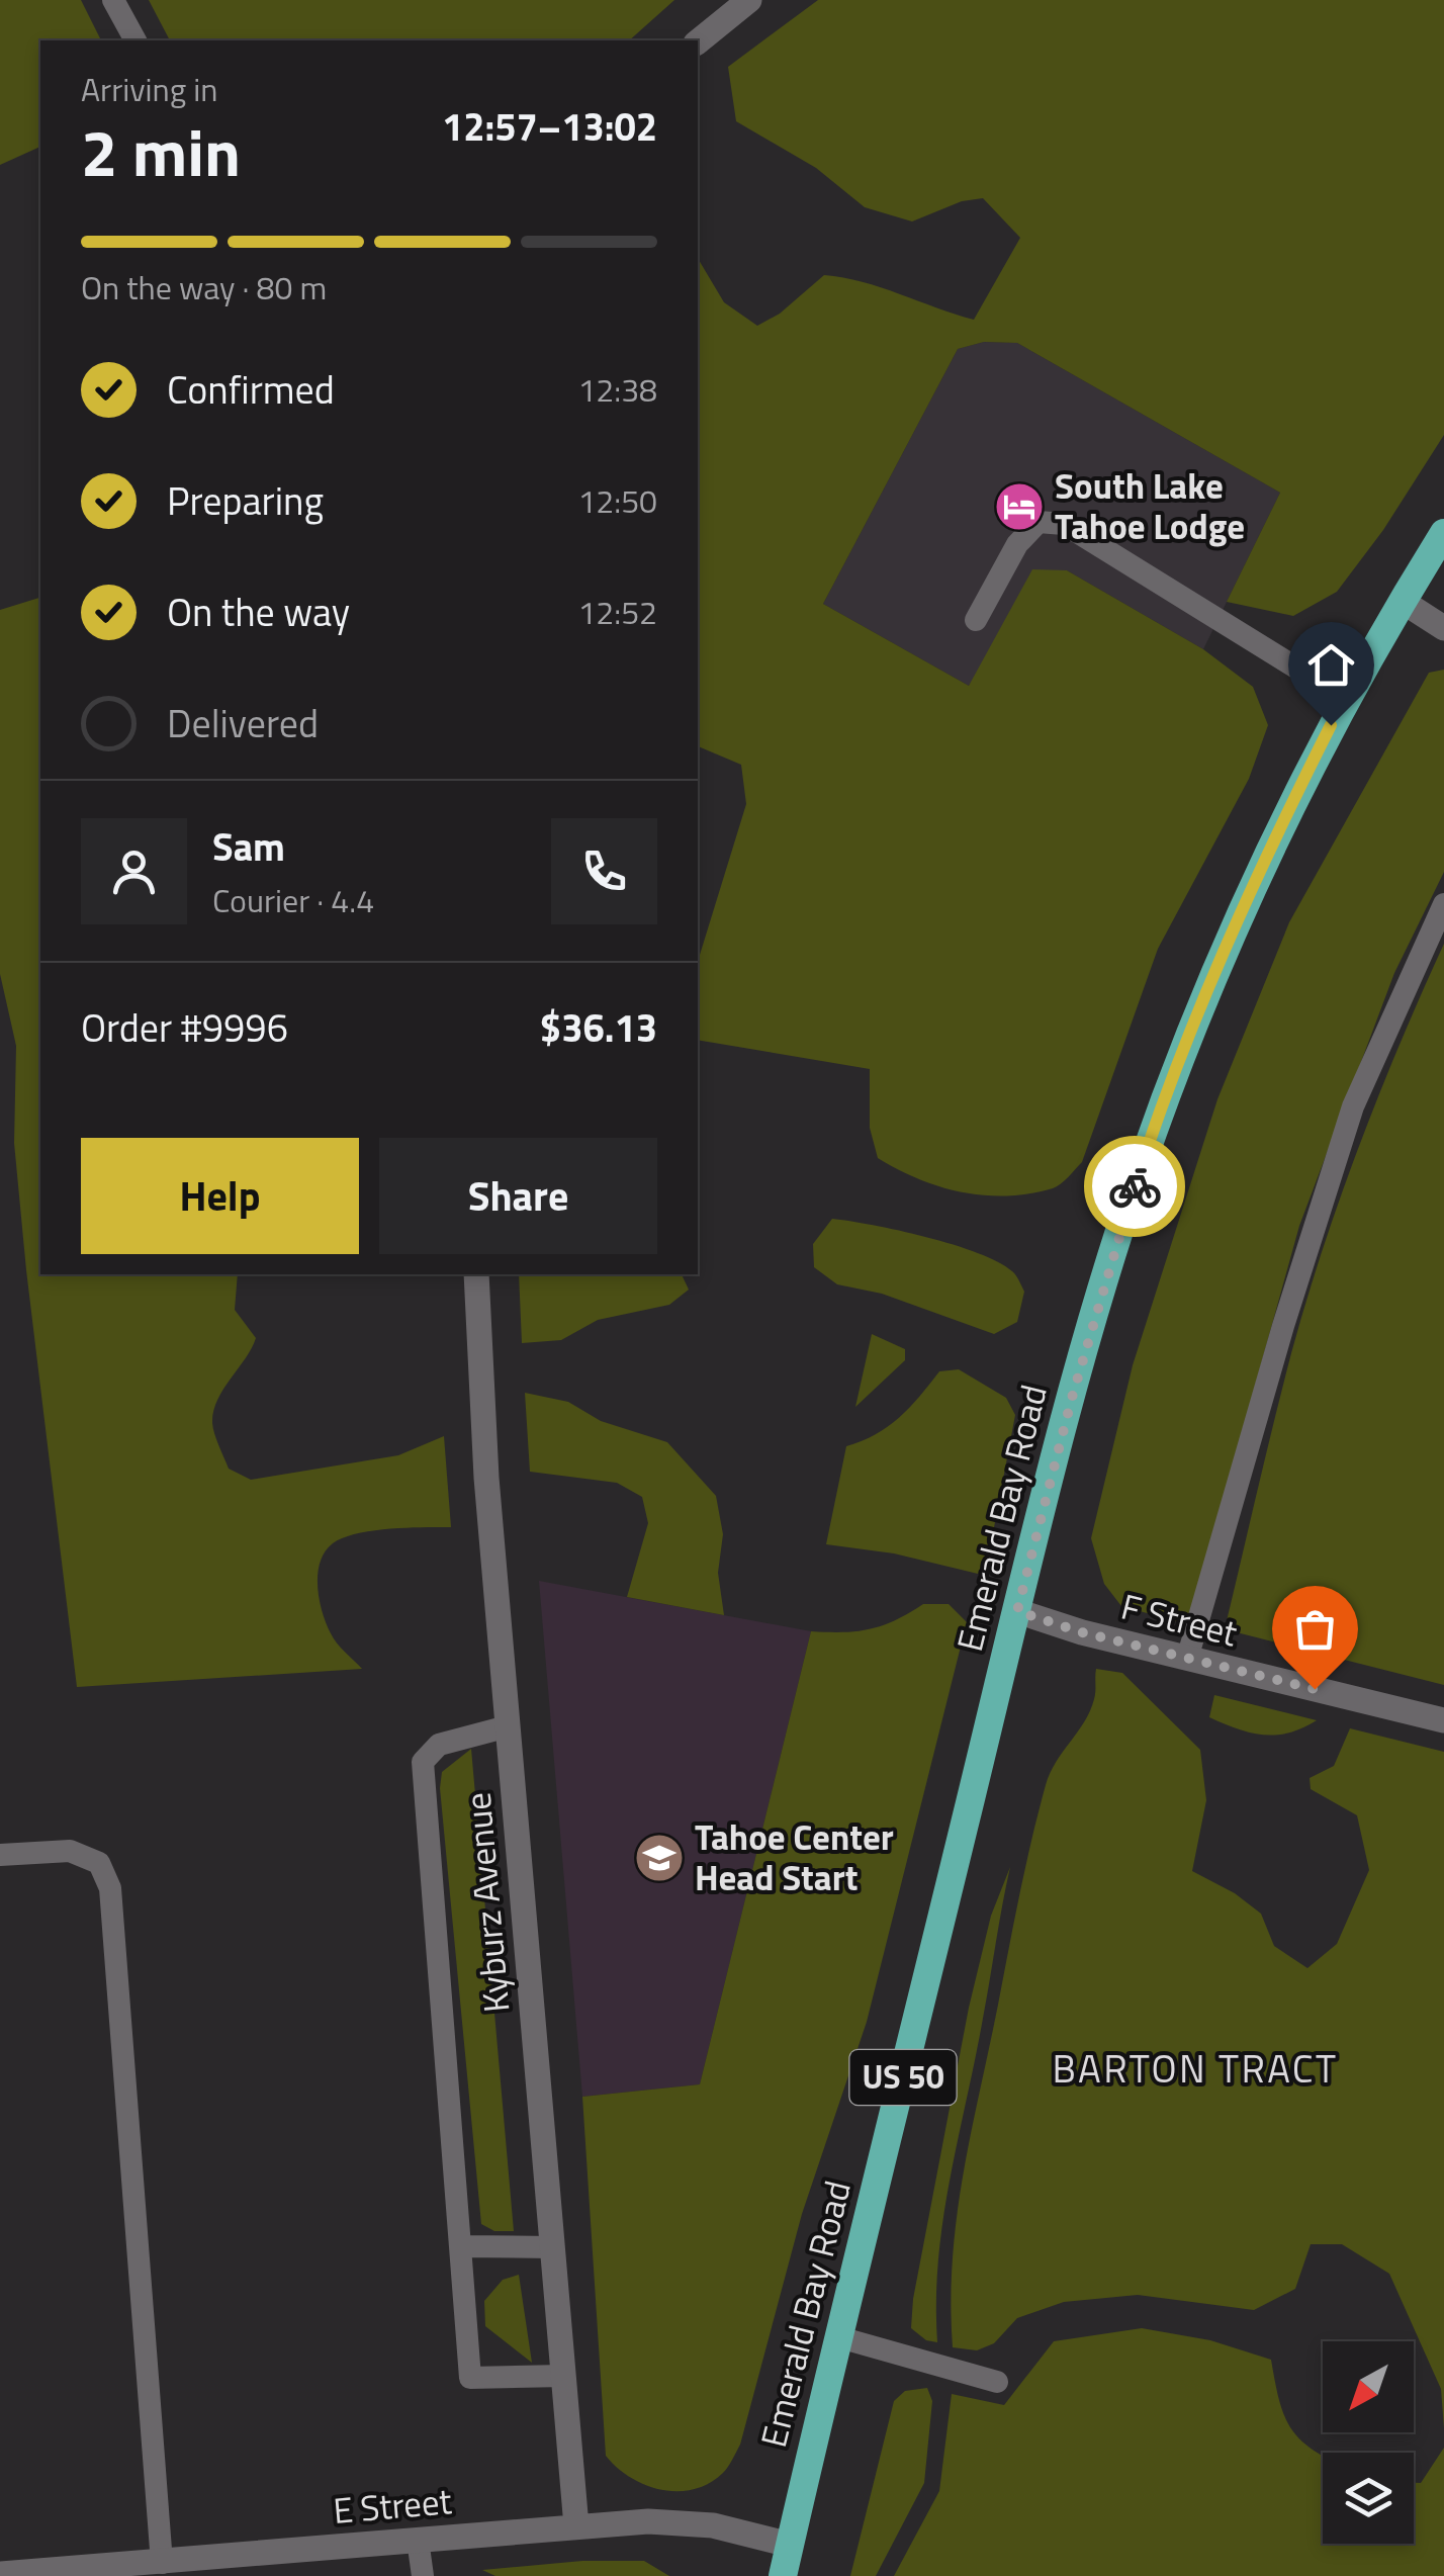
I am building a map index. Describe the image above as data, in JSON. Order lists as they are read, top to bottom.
{
  "streets": {
    "highway": ["Emerald Bay Road", "US 50"],
    "street": ["F Street", "Kyburz Avenue", "E Street"]
  },
  "crossings": [
    ["Emerald Bay Road", "F Street"],
    ["Emerald Bay Road", "E Street"],
    ["Kyburz Avenue", "E Street"]
  ],
  "districts": ["BARTON TRACT"],
  "places": {
    "hotel": ["South Lake Tahoe Lodge"],
    "school or university": ["Tahoe Center Head Start"]
  },
  "north": "bottom left",
  "page": {
    "heading": ["2 min", "Arriving in", "12:57–13:02"],
    "panel": [
      "Sam",
      "Courier · 4.4",
      "Order #9996",
      "$36.13"
    ],
    "bar": "On the way · 80 m",
    "list": [
      ["Confirmed", "12:38"],
      ["Preparing", "12:50"],
      ["On the way", "12:52"],
      "Delivered"
    ],
    "buttons": ["Help", "Share"]
  }
}
